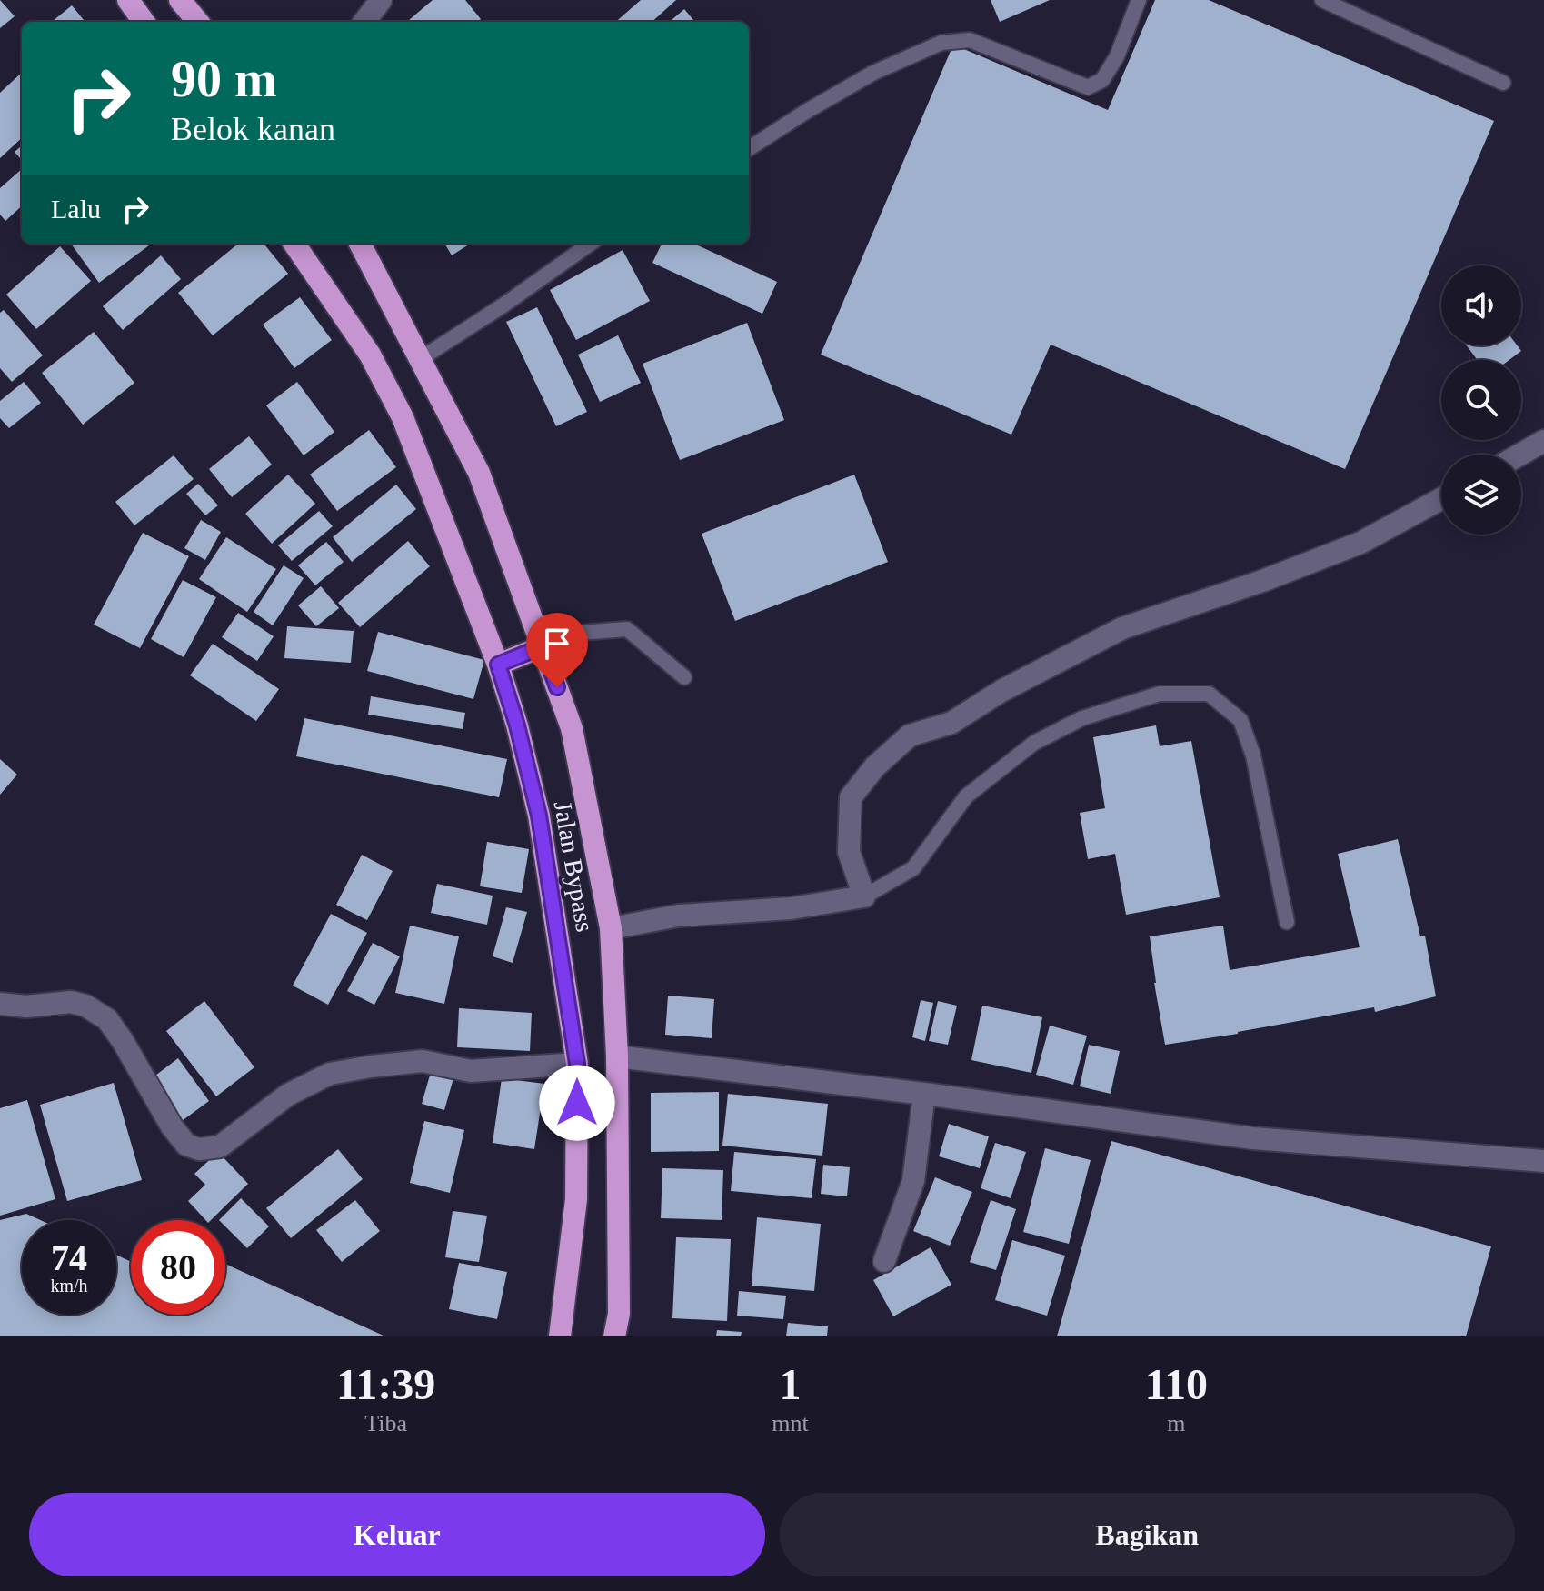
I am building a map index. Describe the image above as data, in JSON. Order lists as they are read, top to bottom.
{
  "streets": {
    "highway": ["Jalan Bypass"]
  },
  "page": {
    "turn": ["90 m", "Belok kanan"],
    "then": "Lalu",
    "speed": "74 km/h",
    "limit": "80",
    "eta": [
      "11:39",
      "Tiba",
      "1",
      "mnt",
      "110",
      "m"
    ],
    "buttons": ["Keluar", "Bagikan"]
  }
}
